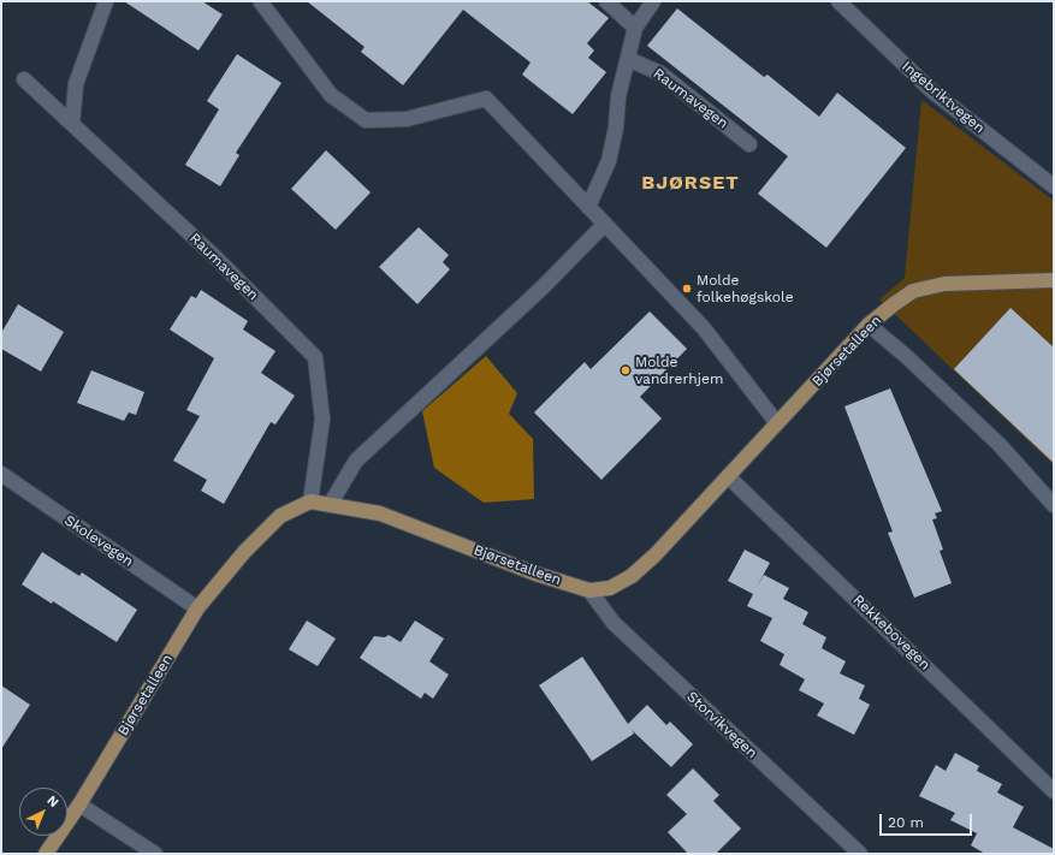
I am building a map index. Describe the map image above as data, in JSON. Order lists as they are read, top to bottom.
{
  "streets": {
    "main road": ["Bjørsetalleen"],
    "street": [
      "Ingebriktvegen",
      "Raumavegen",
      "Skolevegen",
      "Rekkebovegen",
      "Storvikvegen"
    ]
  },
  "crossings": [
    ["Raumavegen", "Bjørsetalleen"],
    ["Bjørsetalleen", "Skolevegen"],
    ["Bjørsetalleen", "Rekkebovegen"],
    ["Bjørsetalleen", "Storvikvegen"]
  ],
  "districts": ["BJØRSET"],
  "places": ["Molde folkehøgskole", "Molde vandrerhjem"],
  "scale_bar": "20 m",
  "north": "top right"
}
